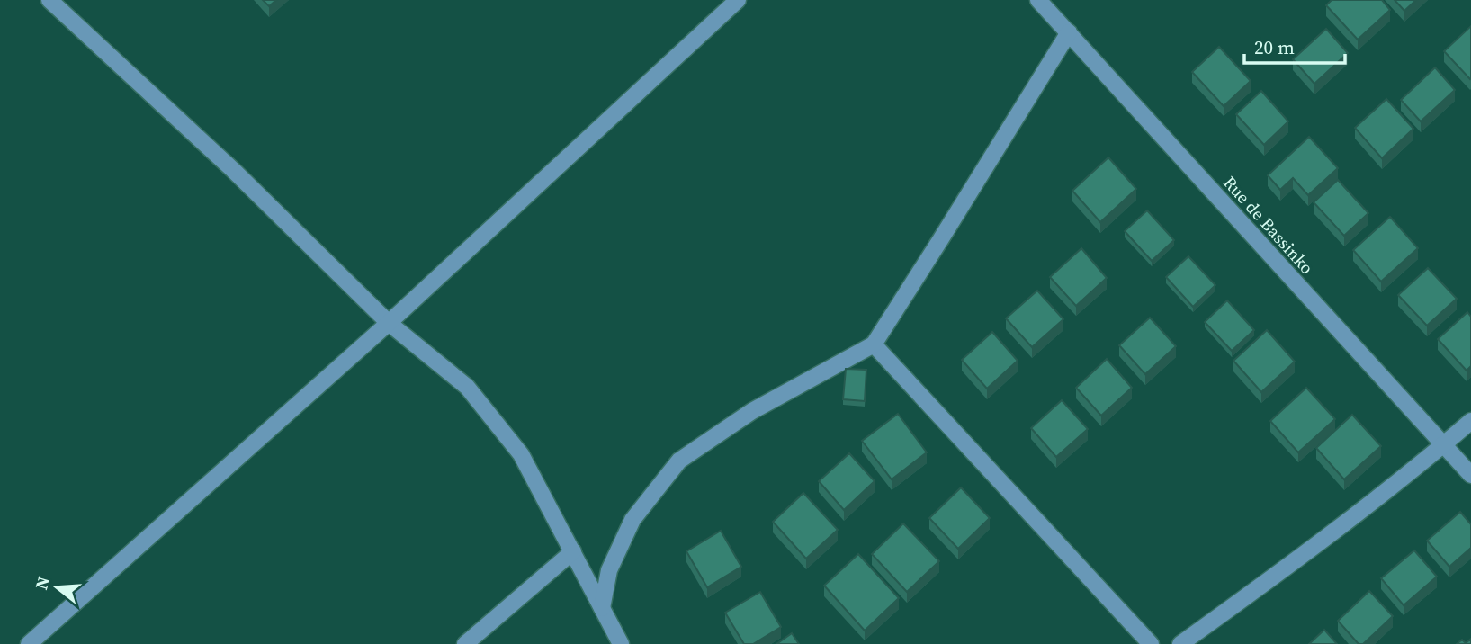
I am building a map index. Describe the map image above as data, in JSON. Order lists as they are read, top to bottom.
{
  "streets": {
    "street": ["Rue de Bassinko"]
  },
  "scale_bar": "20 m",
  "north": "left"
}
